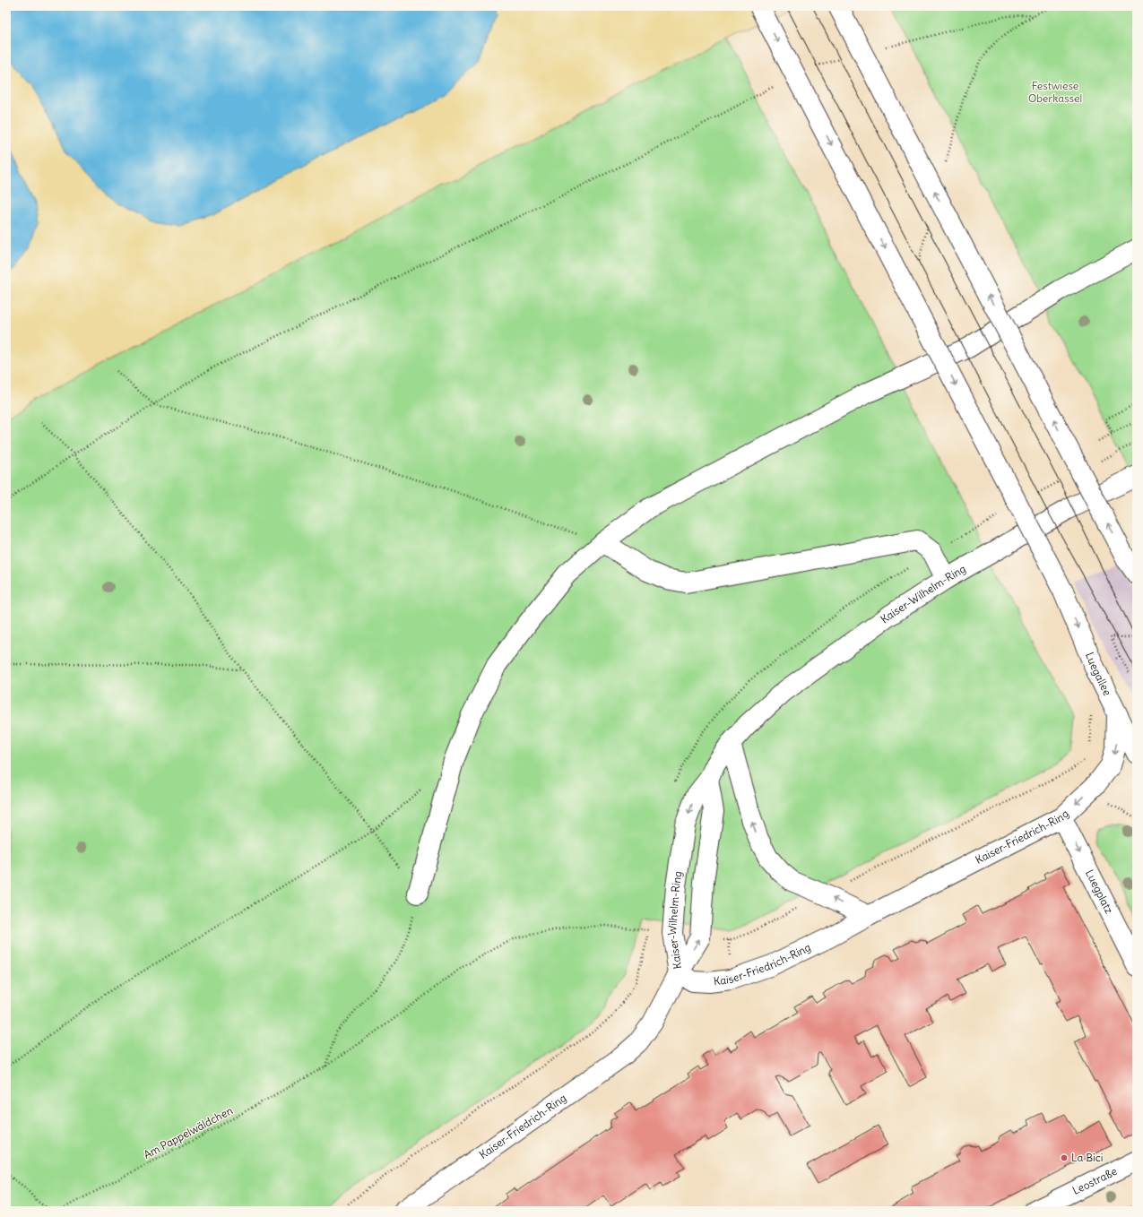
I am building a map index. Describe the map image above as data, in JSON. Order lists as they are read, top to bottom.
{
  "streets": {
    "street": [
      "Kaiser-Wilhelm-Ring",
      "Luegallee",
      "Kaiser-Friedrich-Ring",
      "Luegplatz",
      "Leostraße"
    ],
    "path": ["Am Pappelwäldchen"]
  },
  "crossings": [
    ["Kaiser-Wilhelm-Ring", "Kaiser-Friedrich-Ring"],
    ["Kaiser-Wilhelm-Ring", "Am Pappelwäldchen"],
    ["Luegallee", "Kaiser-Friedrich-Ring"],
    ["Kaiser-Friedrich-Ring", "Luegplatz"]
  ],
  "one_way": ["Luegplatz"],
  "parks": ["Festwiese Oberkassel"],
  "places": ["La Bici"]
}
